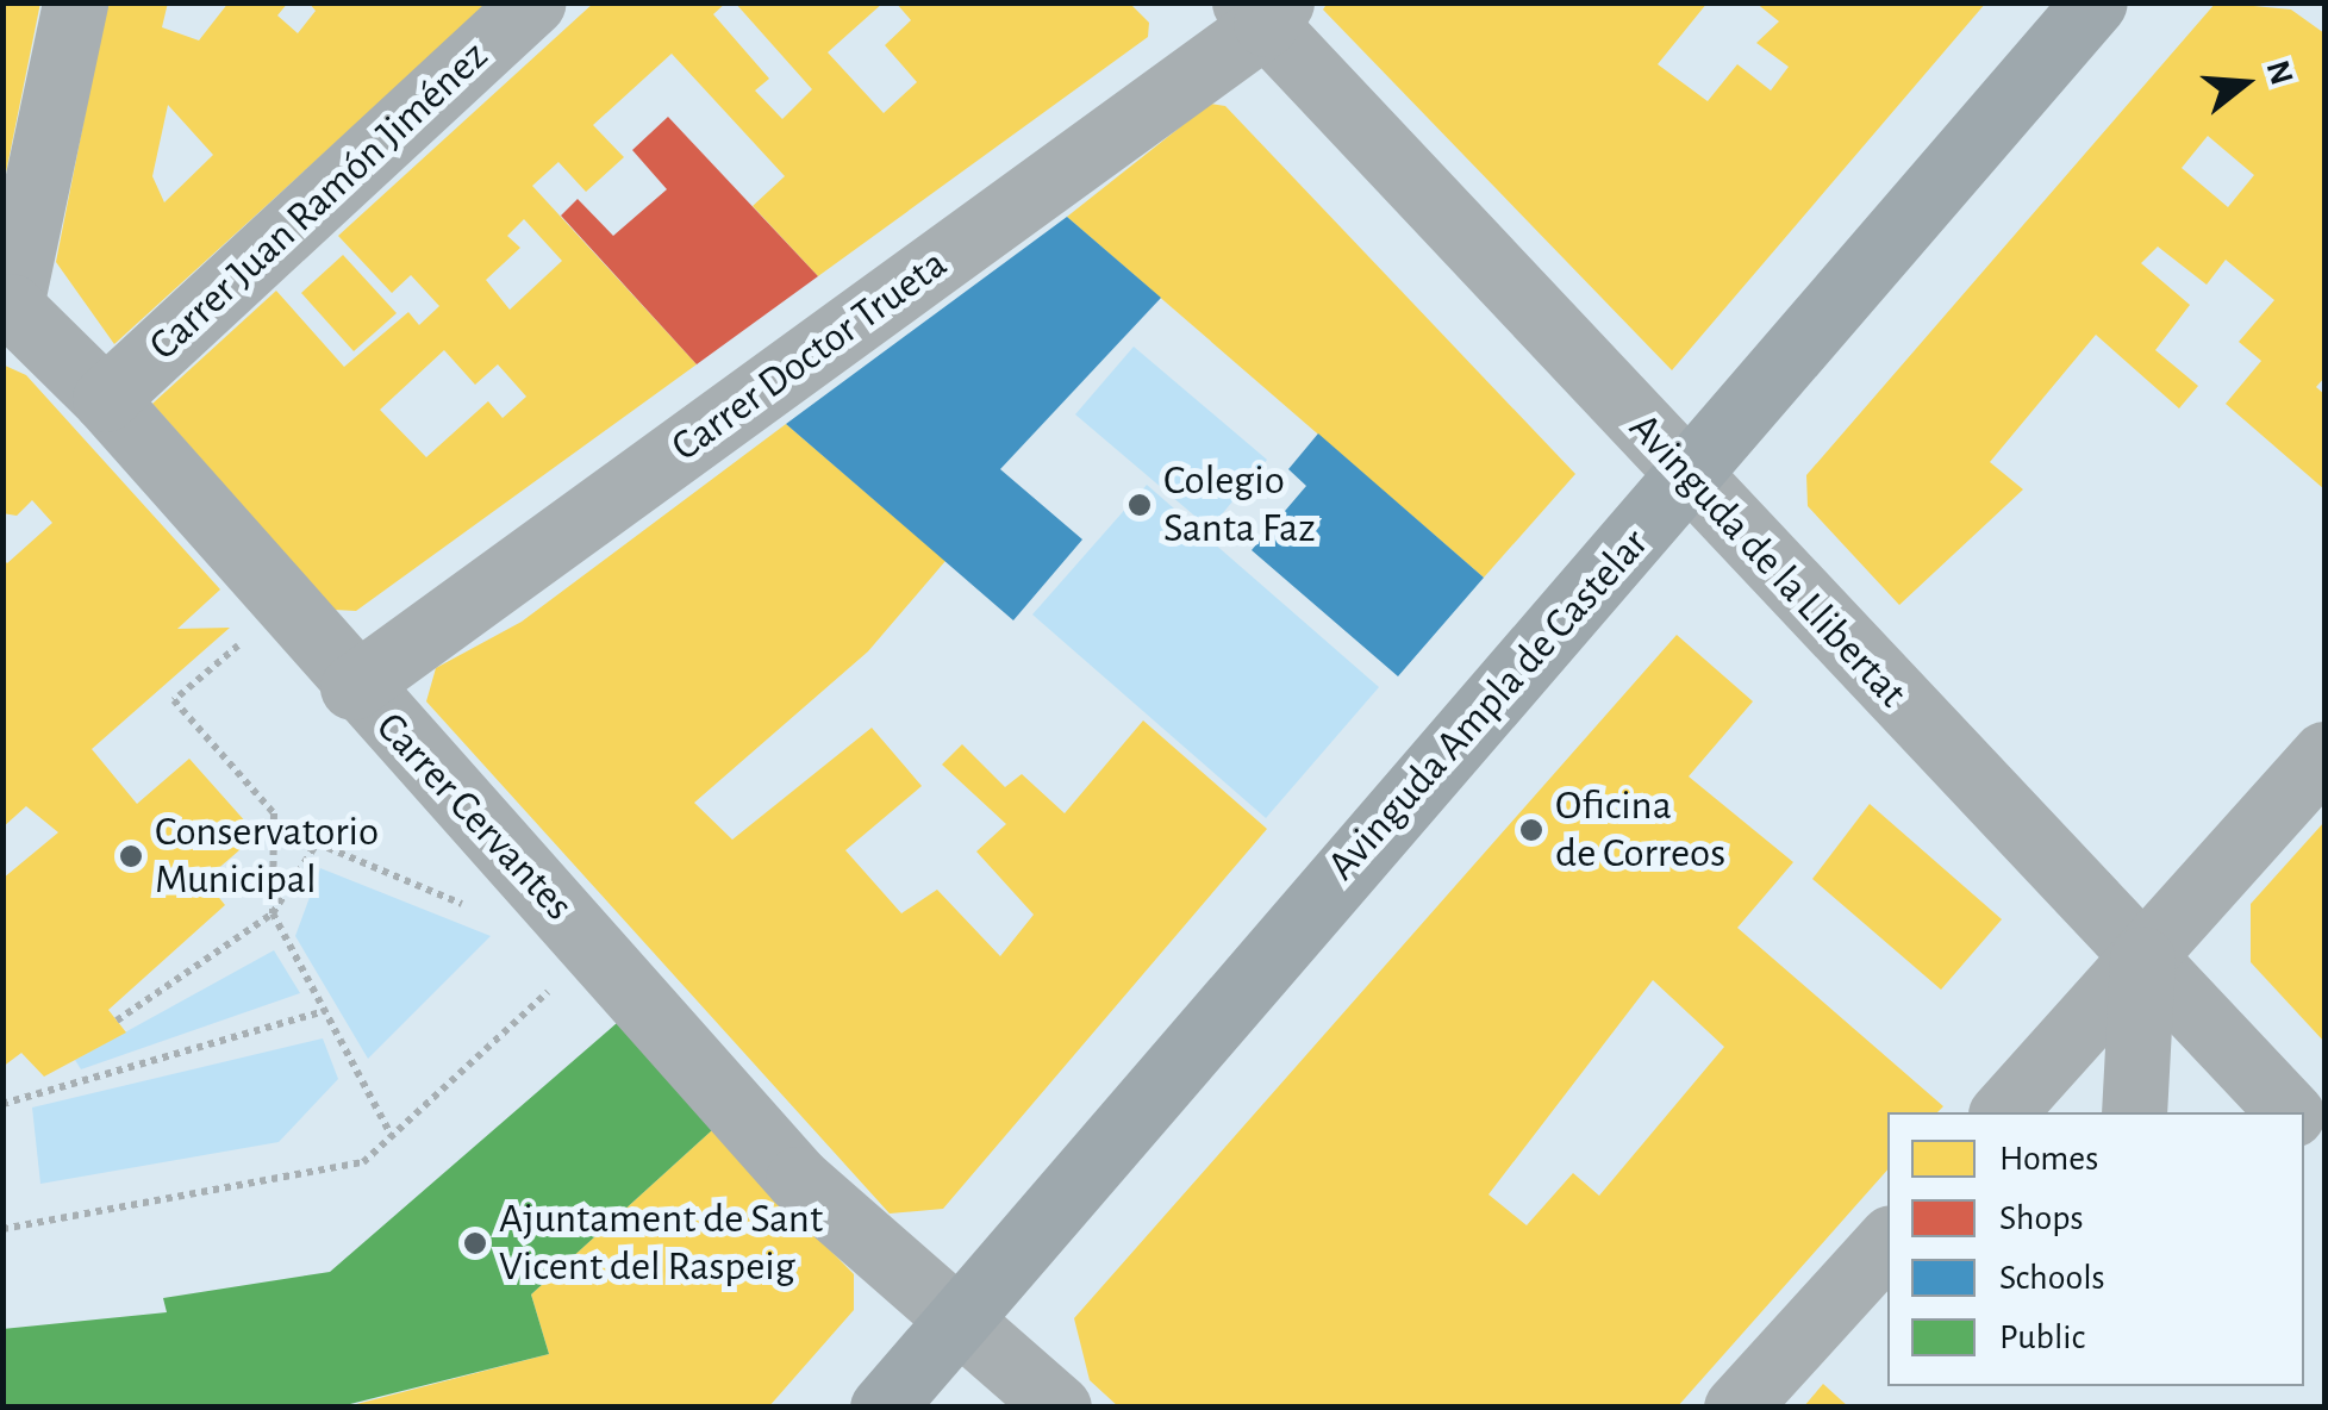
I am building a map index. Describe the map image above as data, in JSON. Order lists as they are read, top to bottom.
{
  "streets": {
    "main road": ["Avinguda Ampla de Castelar"],
    "street": [
      "Carrer Juan Ramón Jiménez",
      "Carrer Doctor Trueta",
      "Avinguda de la Llibertat",
      "Carrer Cervantes"
    ]
  },
  "crossings": [
    ["Carrer Juan Ramón Jiménez", "Carrer Cervantes"],
    ["Carrer Doctor Trueta", "Avinguda de la Llibertat"],
    ["Carrer Doctor Trueta", "Carrer Cervantes"],
    ["Avinguda de la Llibertat", "Avinguda Ampla de Castelar"],
    ["Avinguda Ampla de Castelar", "Carrer Cervantes"]
  ],
  "places": [
    "Colegio Santa Faz",
    "Oficina de Correos",
    "Conservatorio Municipal",
    "Ajuntament de Sant Vicent del Raspeig"
  ],
  "legend": [
    "Homes",
    "Shops",
    "Schools",
    "Public"
  ],
  "north": "right"
}
